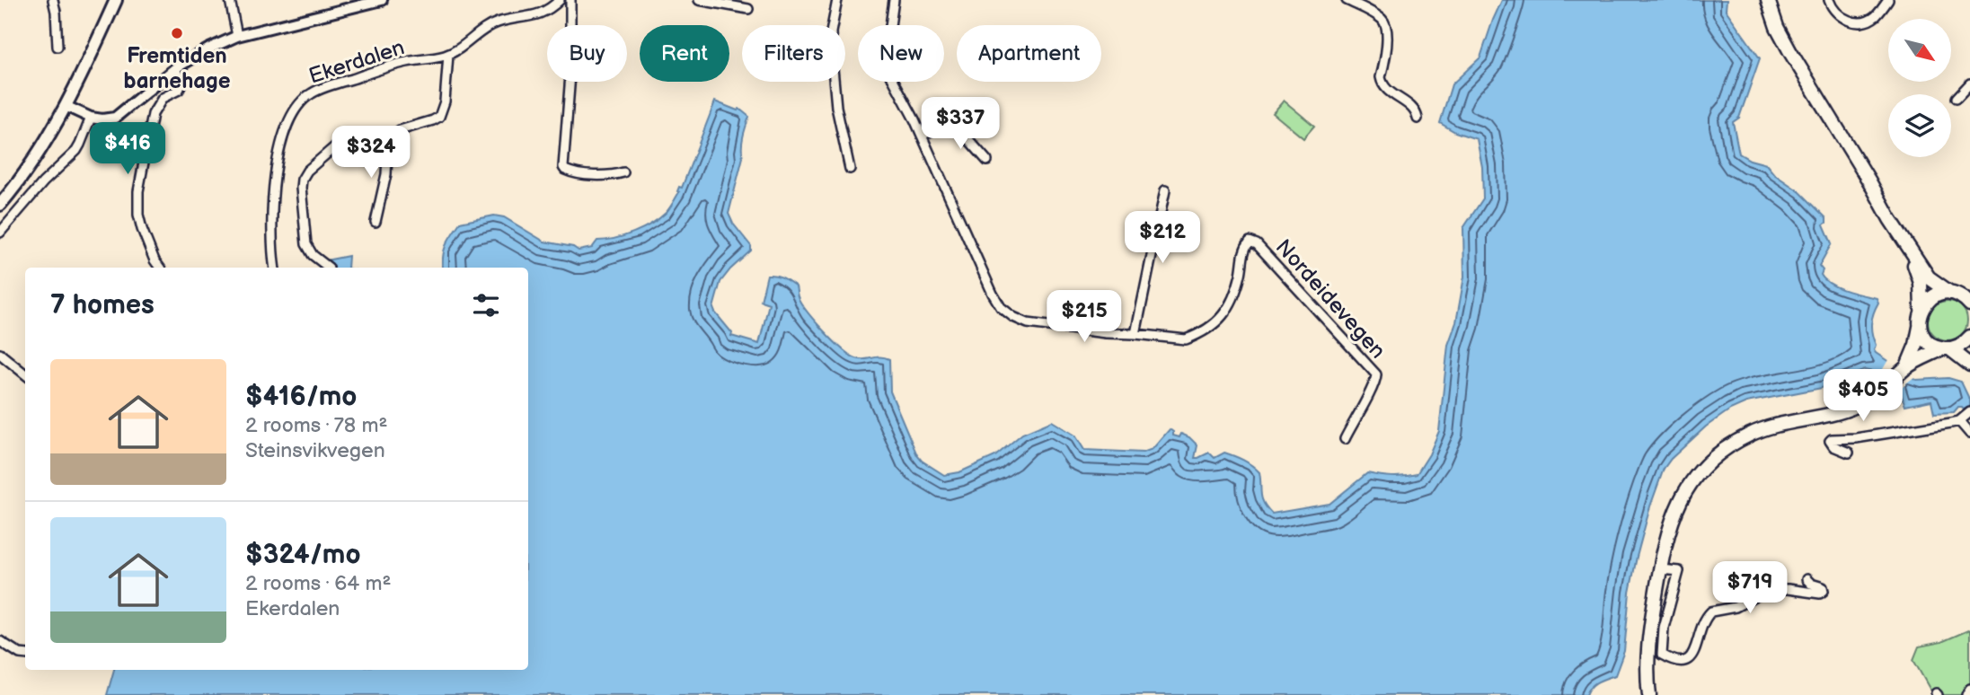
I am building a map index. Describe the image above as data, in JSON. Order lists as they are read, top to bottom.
{
  "streets": {
    "street": ["Ekerdalen", "Nordeidevegen"]
  },
  "places": ["Fremtiden barnehage"],
  "north": "bottom right",
  "page": {
    "chip": [
      "Buy",
      "Rent",
      "Filters",
      "New",
      "Apartment"
    ],
    "price": [
      "$337",
      "$416",
      "$324",
      "$212",
      "$215",
      "$405",
      "$719"
    ],
    "heading": "7 homes",
    "list": [
      {
        "name": "$416/mo",
        "note": "2 rooms · 78 m² · Steinsvikvegen"
      },
      {
        "name": "$324/mo",
        "note": "2 rooms · 64 m² · Ekerdalen"
      }
    ]
  }
}
